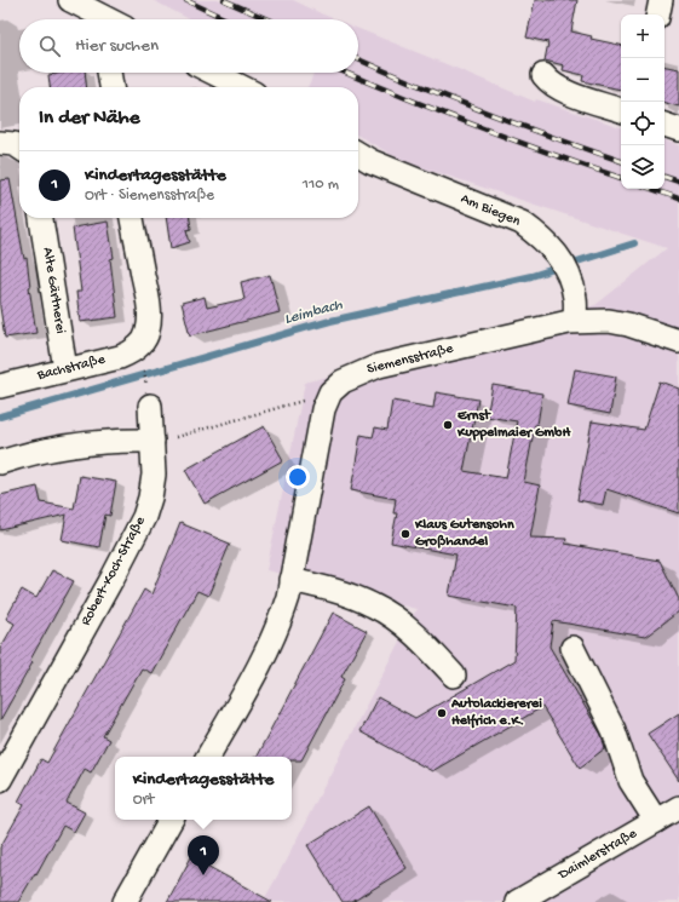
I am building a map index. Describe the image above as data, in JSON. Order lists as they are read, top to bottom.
{
  "streets": {
    "street": [
      "Am Biegen",
      "Alte Gärtnerei",
      "Siemensstraße",
      "Bachstraße",
      "Robert-Koch-Straße",
      "Daimlerstraße"
    ]
  },
  "crossings": [
    ["Am Biegen", "Siemensstraße"],
    ["Alte Gärtnerei", "Bachstraße"]
  ],
  "water": ["Leimbach"],
  "places": ["Ernst Kuppelmaier GmbH", "Klaus Gutensohn Großhandel", "Autolackiererei Helfrich e.K."],
  "page": {
    "map_buttons": ["+", "−"],
    "search": "Hier suchen",
    "heading": "In der Nähe",
    "list": [
      {
        "mark": "1",
        "name": "Kindertagesstätte",
        "note": "Ort · Siemensstraße",
        "value": "110 m"
      }
    ],
    "popup": ["Kindertagesstätte", "Ort"],
    "pins": "1"
  }
}
